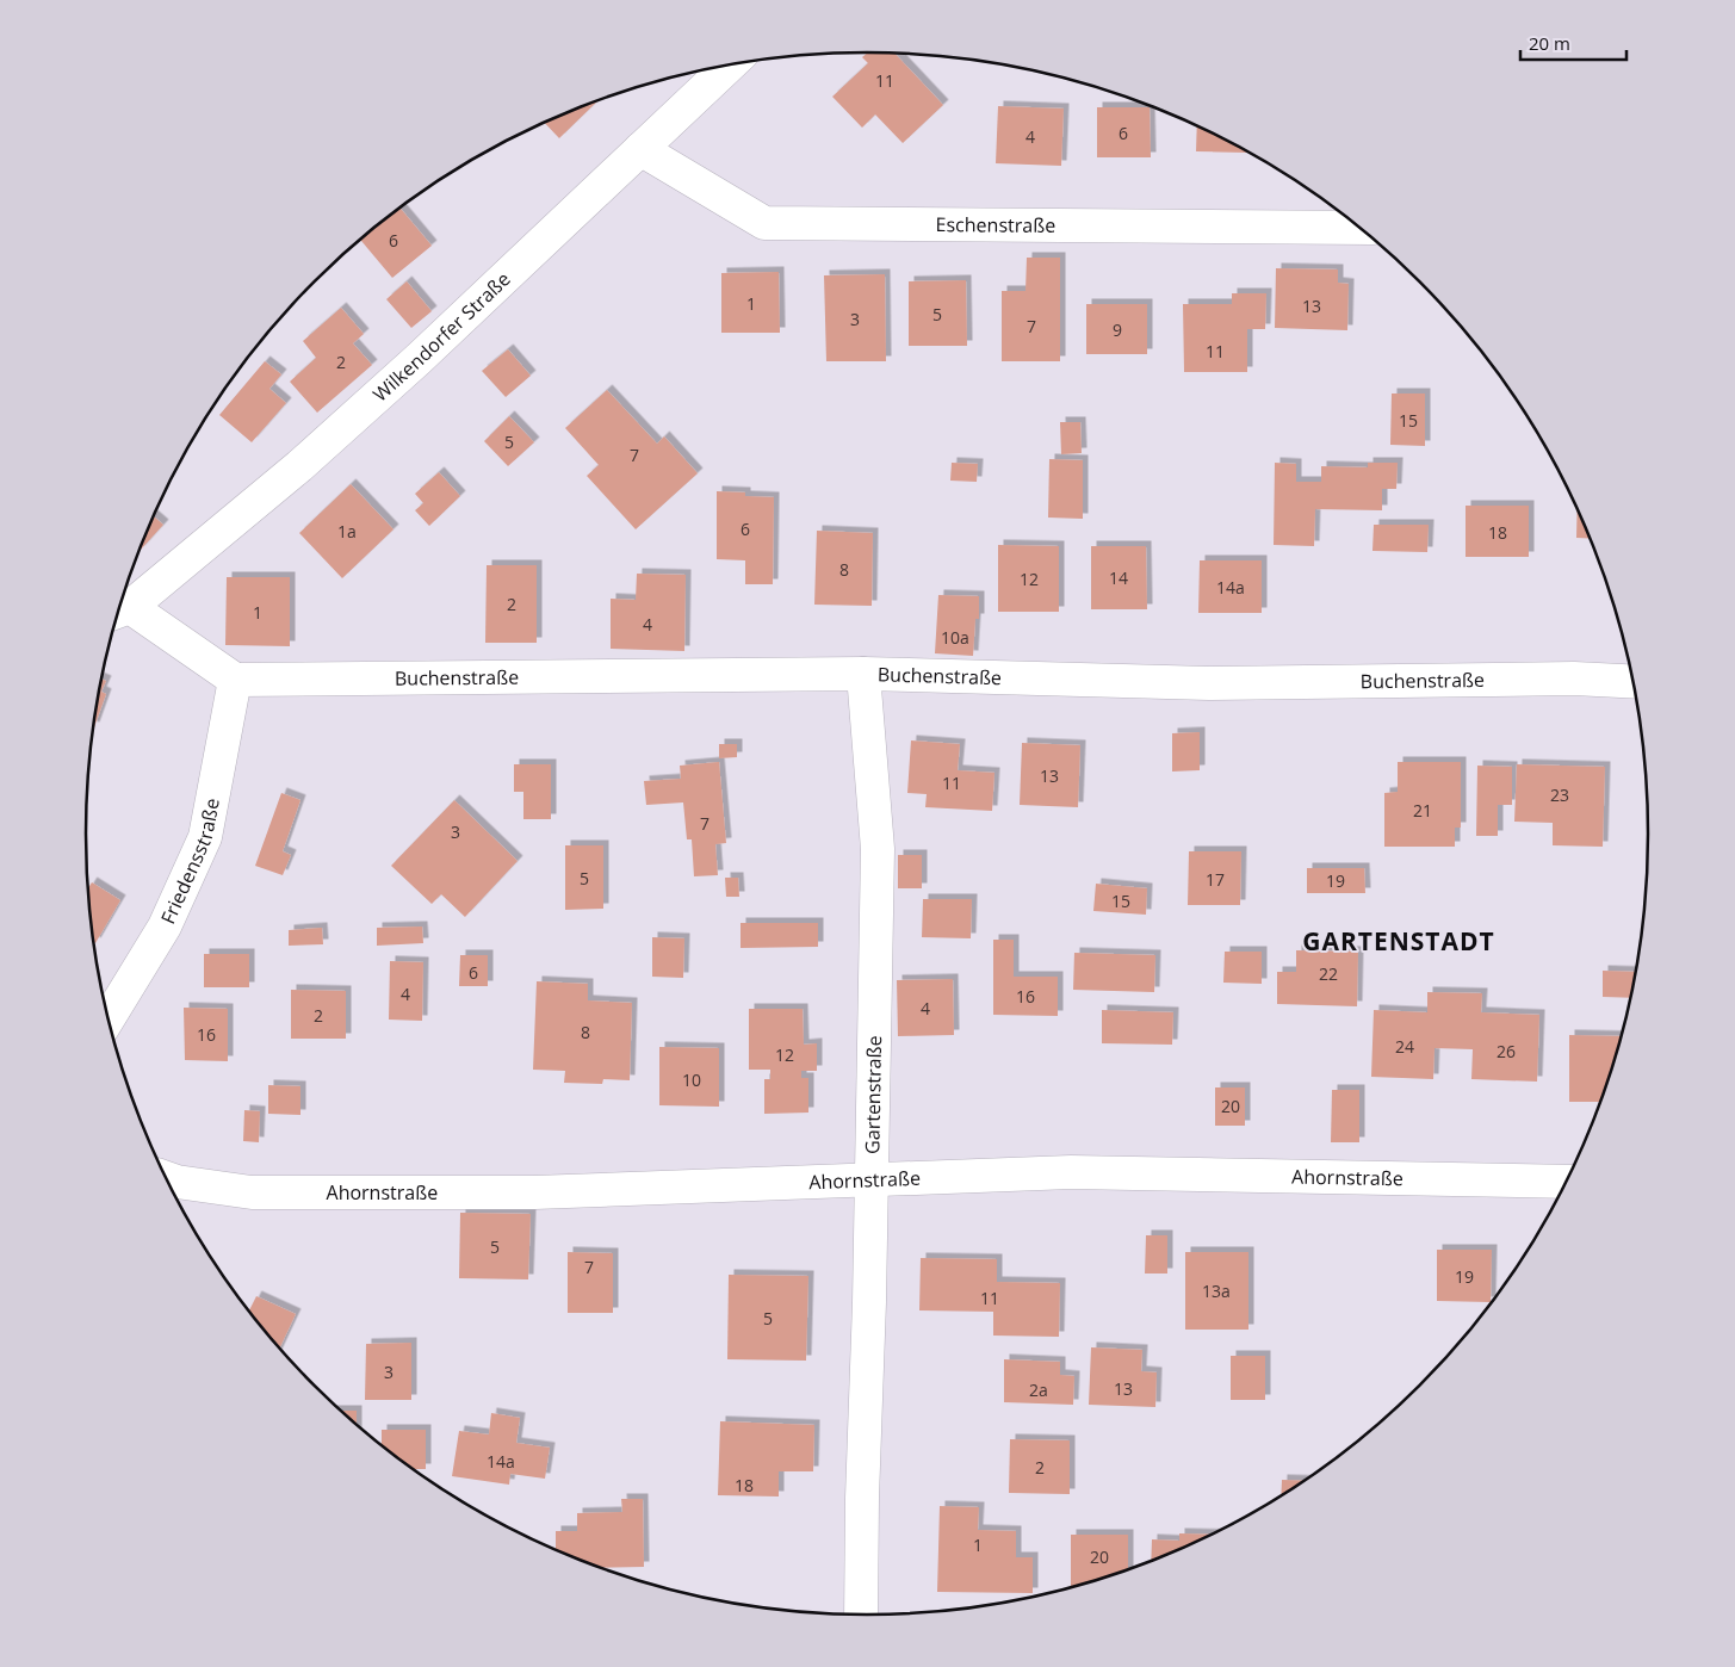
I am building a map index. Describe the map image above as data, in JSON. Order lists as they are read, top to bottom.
{
  "streets": {
    "street": [
      "Eschenstraße",
      "Wilkendorfer Straße",
      "Buchenstraße",
      "Friedensstraße",
      "Gartenstraße",
      "Ahornstraße"
    ]
  },
  "crossings": [
    ["Eschenstraße", "Wilkendorfer Straße"],
    ["Wilkendorfer Straße", "Buchenstraße"],
    ["Wilkendorfer Straße", "Friedensstraße"],
    ["Buchenstraße", "Friedensstraße"],
    ["Buchenstraße", "Gartenstraße"],
    ["Gartenstraße", "Ahornstraße"]
  ],
  "districts": ["GARTENSTADT"],
  "house_numbers": [
    "11",
    "6",
    "4",
    "6",
    "1",
    "13",
    "5",
    "3",
    "7",
    "9",
    "11",
    "2",
    "15",
    "5",
    "7",
    "6",
    "1a",
    "18",
    "8",
    "14",
    "12",
    "14a",
    "2",
    "1",
    "4",
    "10a",
    "13",
    "11",
    "23",
    "21",
    "7",
    "3",
    "5",
    "17",
    "19",
    "15",
    "6",
    "22",
    "4",
    "16",
    "4",
    "2",
    "8",
    "16",
    "24",
    "26",
    "12",
    "10",
    "20",
    "5",
    "7",
    "19",
    "13a",
    "11",
    "5",
    "3",
    "13",
    "2a",
    "14a",
    "2",
    "18",
    "1",
    "20"
  ],
  "scale_bar": "20 m"
}
